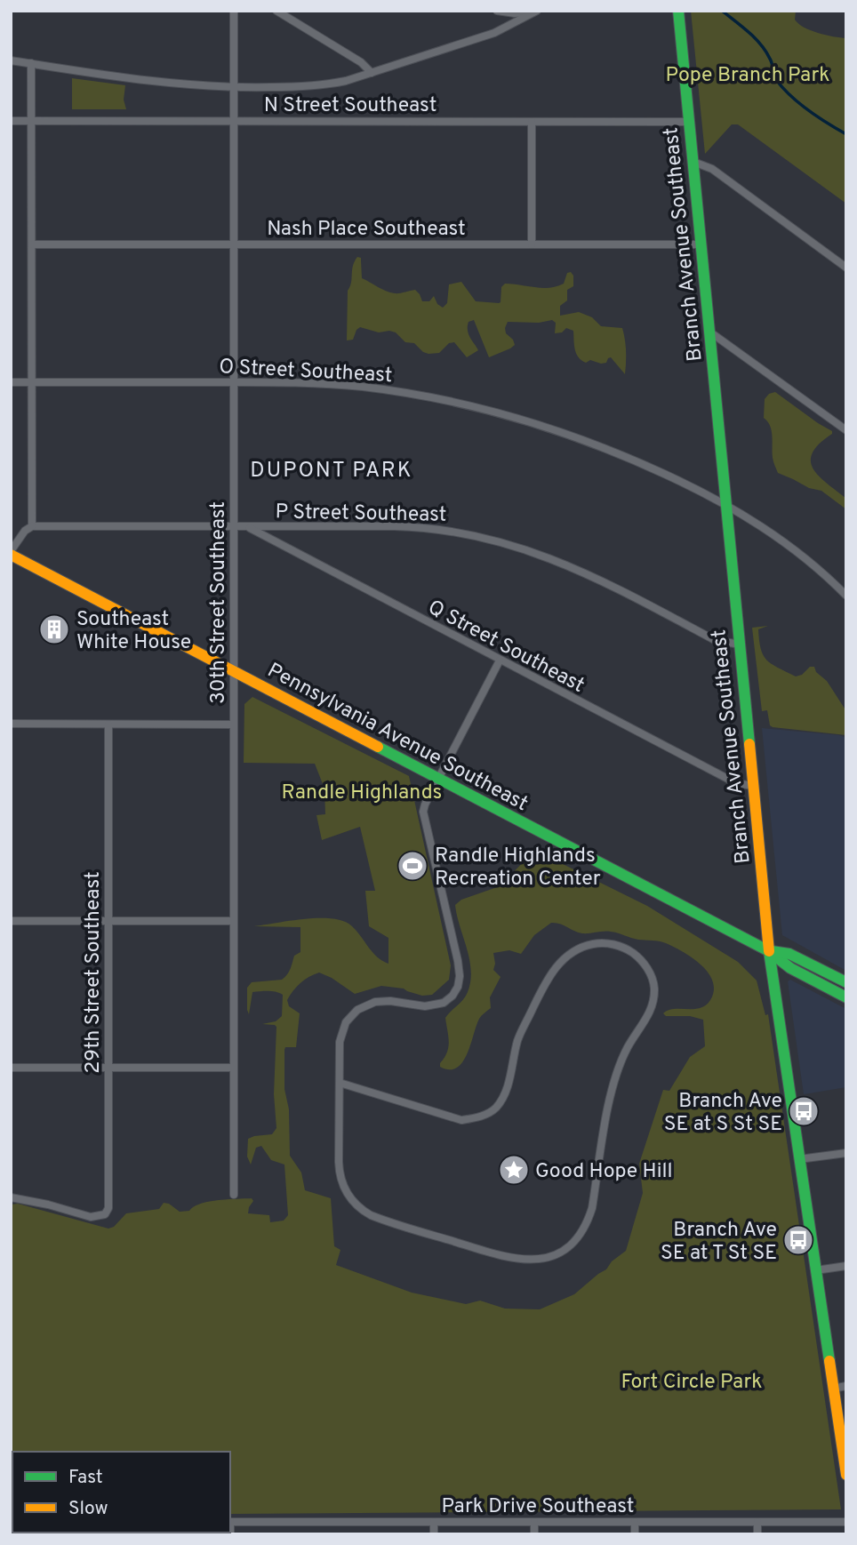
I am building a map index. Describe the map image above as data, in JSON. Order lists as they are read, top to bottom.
{
  "streets": {
    "main road": ["Branch Avenue Southeast", "Pennsylvania Avenue Southeast"],
    "street": [
      "N Street Southeast",
      "Nash Place Southeast",
      "O Street Southeast",
      "P Street Southeast",
      "30th Street Southeast",
      "Q Street Southeast",
      "29th Street Southeast",
      "Park Drive Southeast"
    ]
  },
  "crossings": [
    ["N Street Southeast", "Branch Avenue Southeast"],
    ["N Street Southeast", "30th Street Southeast"],
    ["Nash Place Southeast", "Branch Avenue Southeast"],
    ["Nash Place Southeast", "30th Street Southeast"],
    ["Branch Avenue Southeast", "O Street Southeast"],
    ["Branch Avenue Southeast", "P Street Southeast"],
    ["Branch Avenue Southeast", "Q Street Southeast"],
    ["Branch Avenue Southeast", "Pennsylvania Avenue Southeast"],
    ["O Street Southeast", "30th Street Southeast"],
    ["P Street Southeast", "30th Street Southeast"],
    ["P Street Southeast", "Q Street Southeast"],
    ["30th Street Southeast", "Pennsylvania Avenue Southeast"]
  ],
  "districts": ["DUPONT PARK"],
  "parks": ["Pope Branch Park", "Randle Highlands", "Fort Circle Park"],
  "places": {
    "building": ["Southeast White House"],
    "sports": ["Randle Highlands Recreation Center"],
    "bus stop": ["Branch Ave SE at S St SE", "Branch Ave SE at T St SE"],
    "place": ["Good Hope Hill"]
  },
  "legend": ["Fast", "Slow"]
}
